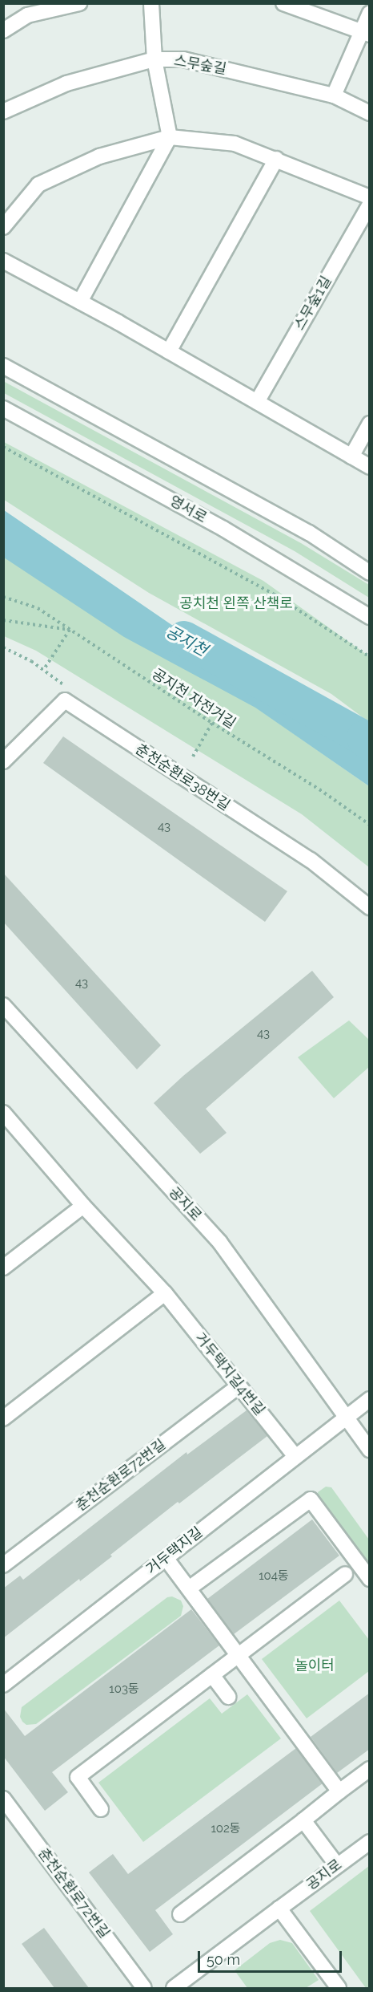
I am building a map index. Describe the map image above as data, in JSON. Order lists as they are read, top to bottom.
{
  "streets": {
    "street": [
      "스무숲길",
      "스무숲1길",
      "영서로",
      "춘천순환로38번길",
      "공지로",
      "거두택지길4번길",
      "춘천순환로72번길",
      "거두택지길"
    ],
    "path": ["공지천 자전거길"]
  },
  "crossings": [
    ["공지로", "거두택지길"],
    ["거두택지길4번길", "춘천순환로72번길"],
    ["거두택지길4번길", "거두택지길"]
  ],
  "water": ["공지천"],
  "parks": ["공치천 왼쪽 산책로", "놀이터"],
  "house_numbers": [
    "43",
    "43",
    "43",
    "104동",
    "103동",
    "102동"
  ],
  "scale_bar": "50 m"
}
